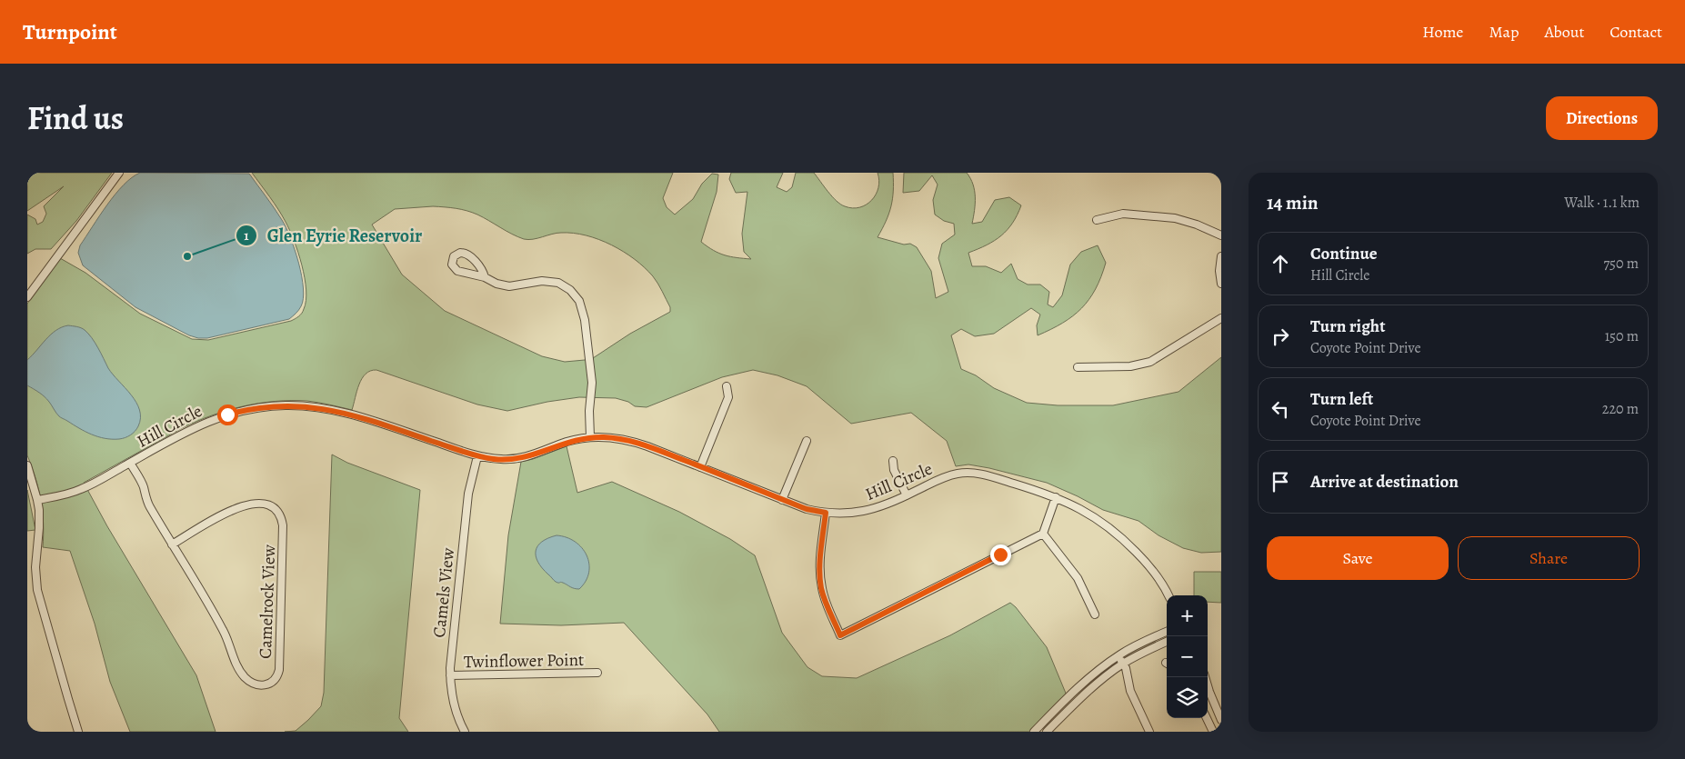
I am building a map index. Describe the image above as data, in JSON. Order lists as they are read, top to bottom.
{
  "streets": {
    "street": [
      "Hill Circle",
      "Camels View",
      "Camelrock View",
      "Twinflower Point"
    ]
  },
  "crossings": [
    ["Hill Circle", "Camels View"],
    ["Hill Circle", "Camelrock View"],
    ["Camels View", "Twinflower Point"]
  ],
  "places": ["Glen Eyrie Reservoir"],
  "page": {
    "header": "Turnpoint",
    "nav": [
      "Home",
      "Map",
      "About",
      "Contact"
    ],
    "title": "Find us",
    "buttons": [
      "Directions",
      ["Save", "Share"]
    ],
    "heading": ["14 min", "Walk · 1.1 km"],
    "list": [
      ["Continue", "Hill Circle", "750 m"],
      ["Turn right", "Coyote Point Drive", "150 m"],
      ["Turn left", "Coyote Point Drive", "220 m"],
      "Arrive at destination"
    ],
    "map_buttons": ["+", "−"]
  }
}
